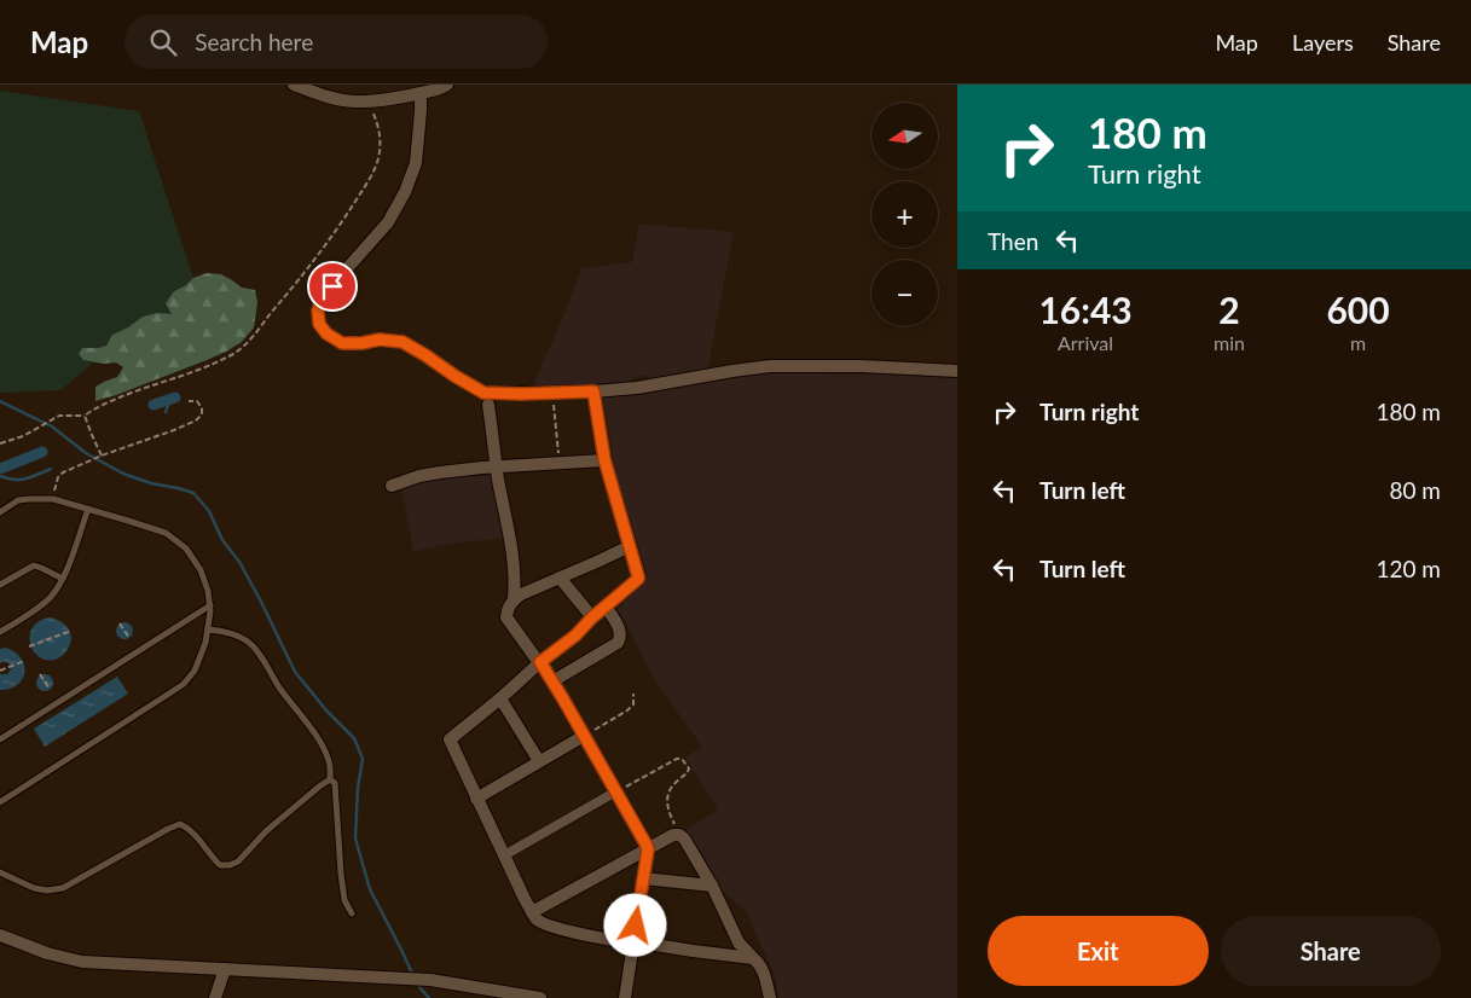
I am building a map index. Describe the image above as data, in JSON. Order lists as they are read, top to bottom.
{
  "north": "left",
  "page": {
    "header": "Map",
    "search": "Search here",
    "nav": ["Map", "Layers", "Share"],
    "turn": ["180 m", "Turn right"],
    "map_buttons": ["+", "−"],
    "then": "Then",
    "eta": [
      "16:43",
      "Arrival",
      "2",
      "min",
      "600",
      "m"
    ],
    "list": [
      {
        "name": "Turn right",
        "value": "180 m"
      },
      {
        "name": "Turn left",
        "value": "80 m"
      },
      {
        "name": "Turn left",
        "value": "120 m"
      }
    ],
    "buttons": ["Exit", "Share"]
  }
}
